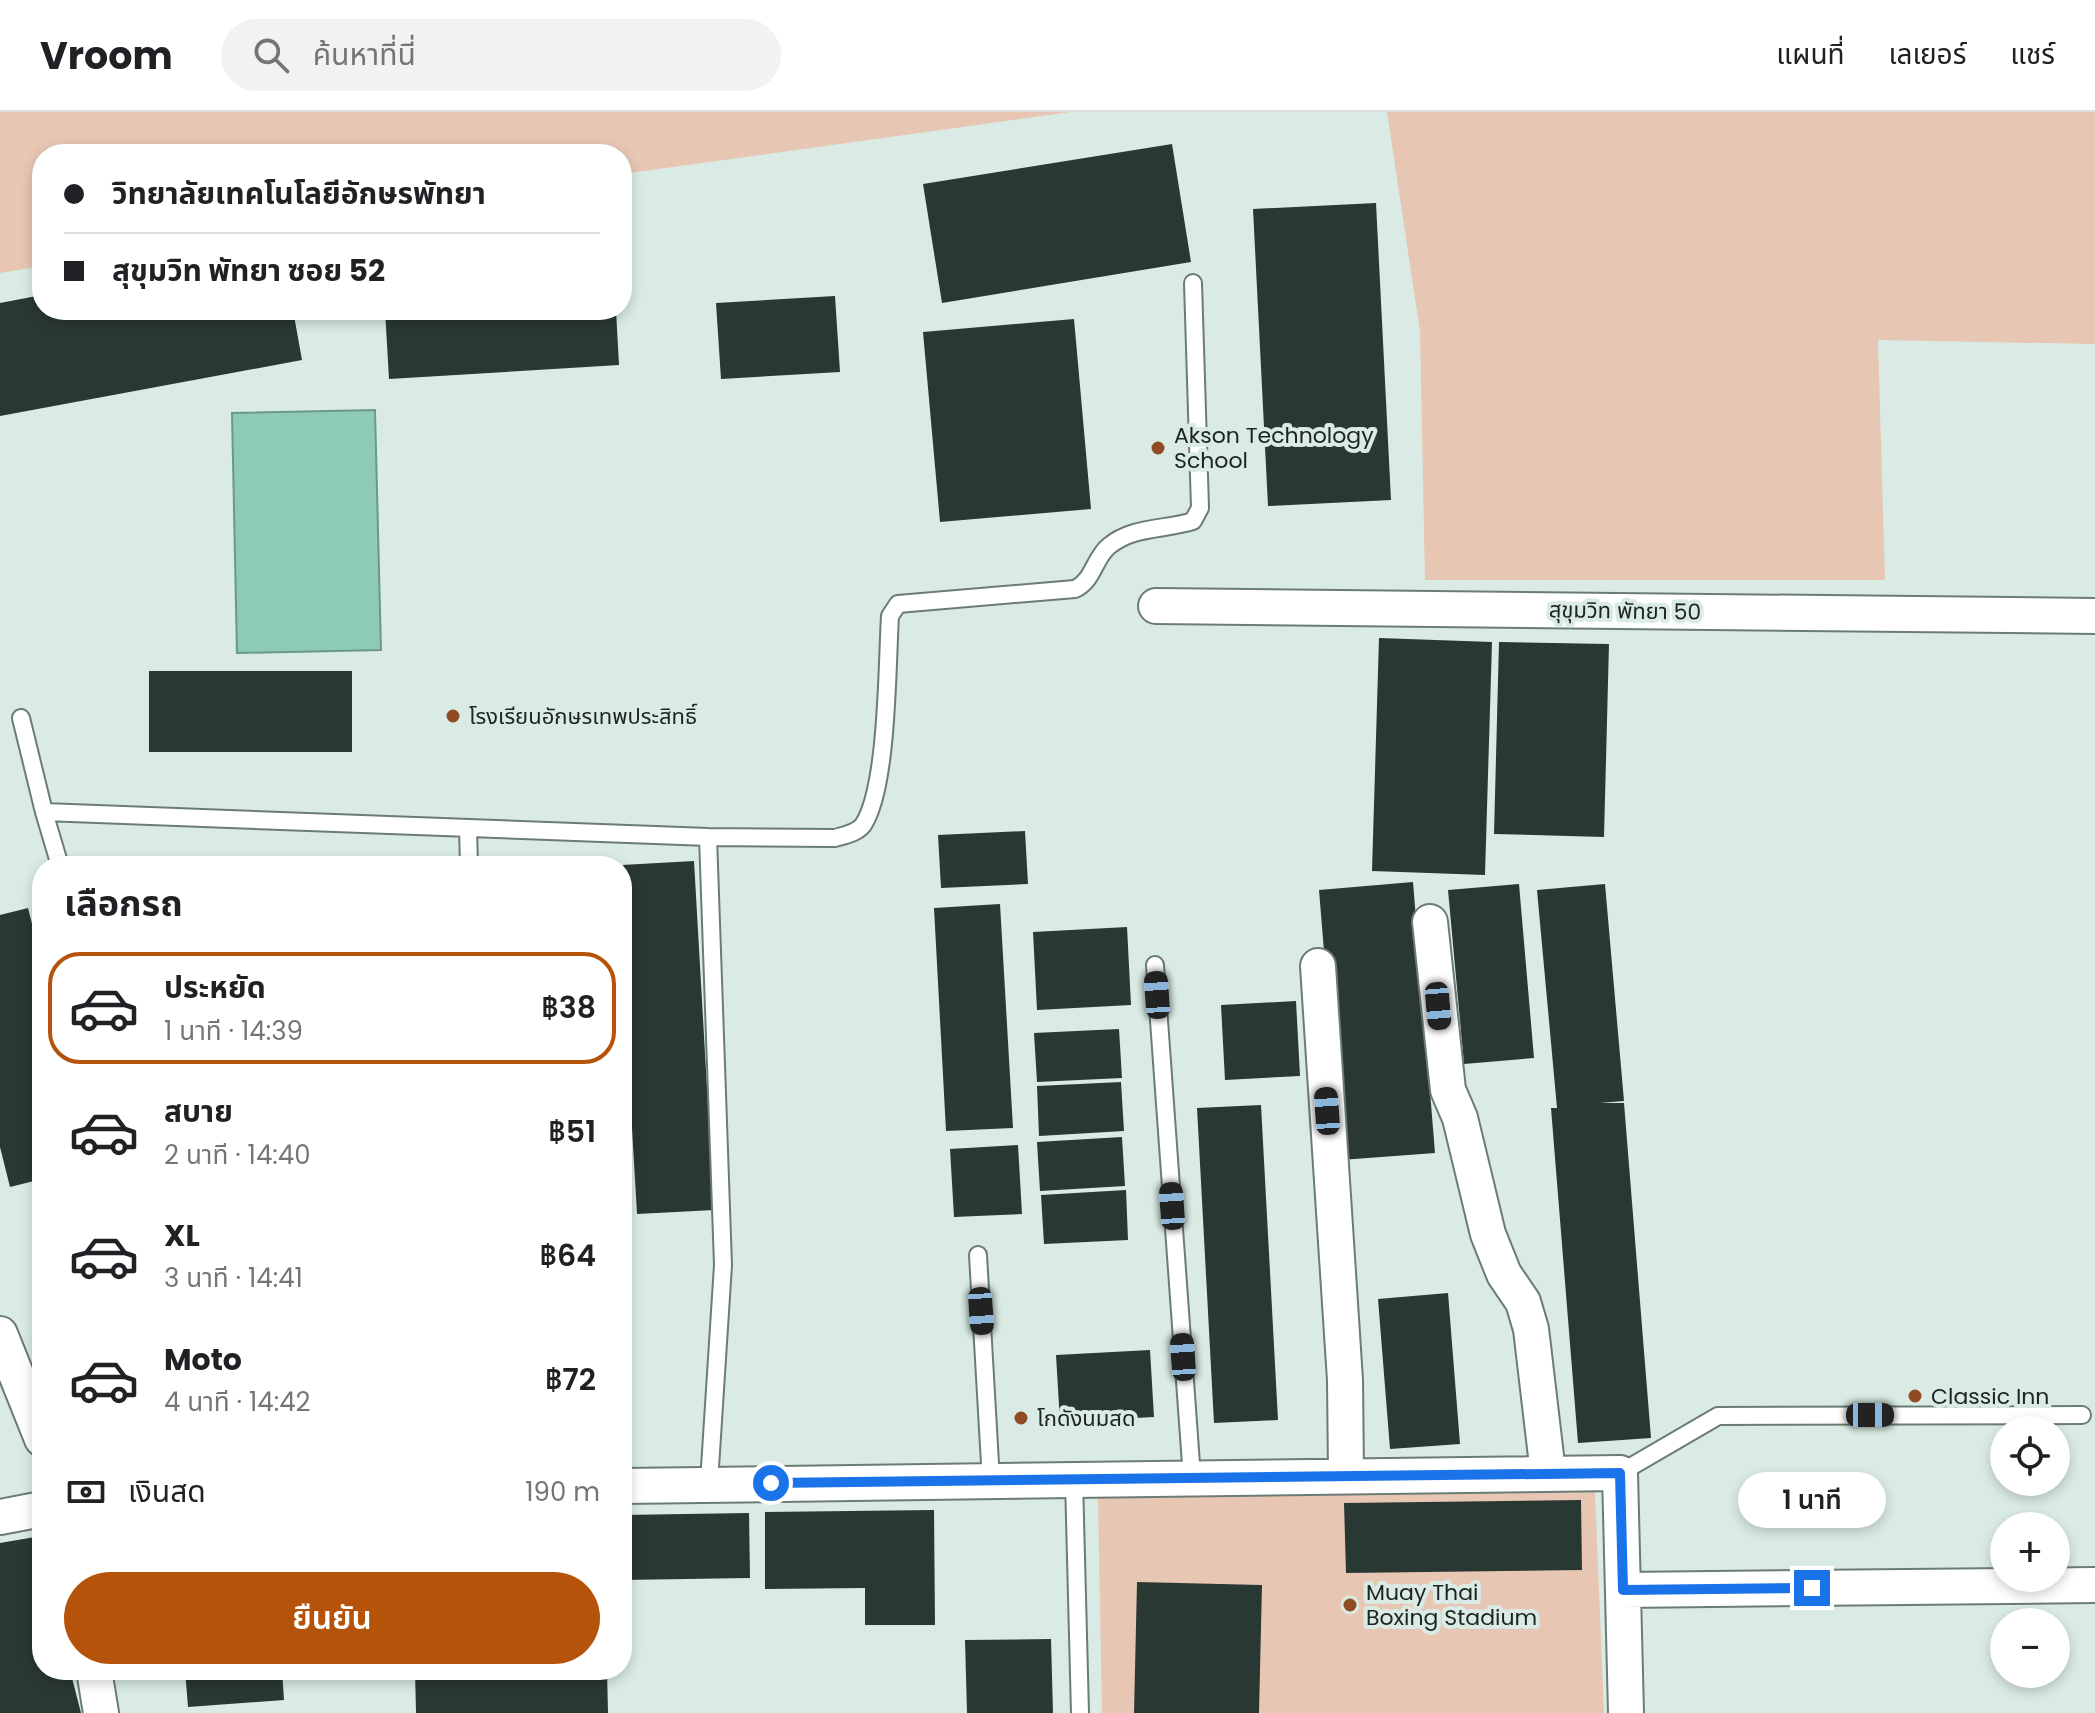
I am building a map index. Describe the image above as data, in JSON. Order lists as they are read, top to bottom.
{
  "streets": {
    "street": ["สุขุมวิท พัทยา 50"]
  },
  "places": [
    "Akson Technology School",
    "โรงเรียนอักษรเทพประสิทธิ์",
    "Classic Inn",
    "โกดังนมสด",
    "Muay Thai Boxing Stadium"
  ],
  "page": {
    "header": "Vroom",
    "search": "ค้นหาที่นี่",
    "nav": ["แผนที่", "เลเยอร์", "แชร์"],
    "banner": ["วิทยาลัยเทคโนโลยีอักษรพัทยา", "สุขุมวิท พัทยา ซอย 52"],
    "heading": "เลือกรถ",
    "list": [
      {
        "name": "ประหยัด",
        "note": "1 นาที · 14:39",
        "value": "฿38"
      },
      {
        "name": "สบาย",
        "note": "2 นาที · 14:40",
        "value": "฿51"
      },
      {
        "name": "XL",
        "note": "3 นาที · 14:41",
        "value": "฿64"
      },
      {
        "name": "Moto",
        "note": "4 นาที · 14:42",
        "value": "฿72"
      }
    ],
    "map_buttons": ["+", "−"],
    "pay": ["เงินสด", "190 m"],
    "bubble": "1 นาที",
    "buttons": "ยืนยัน"
  }
}
